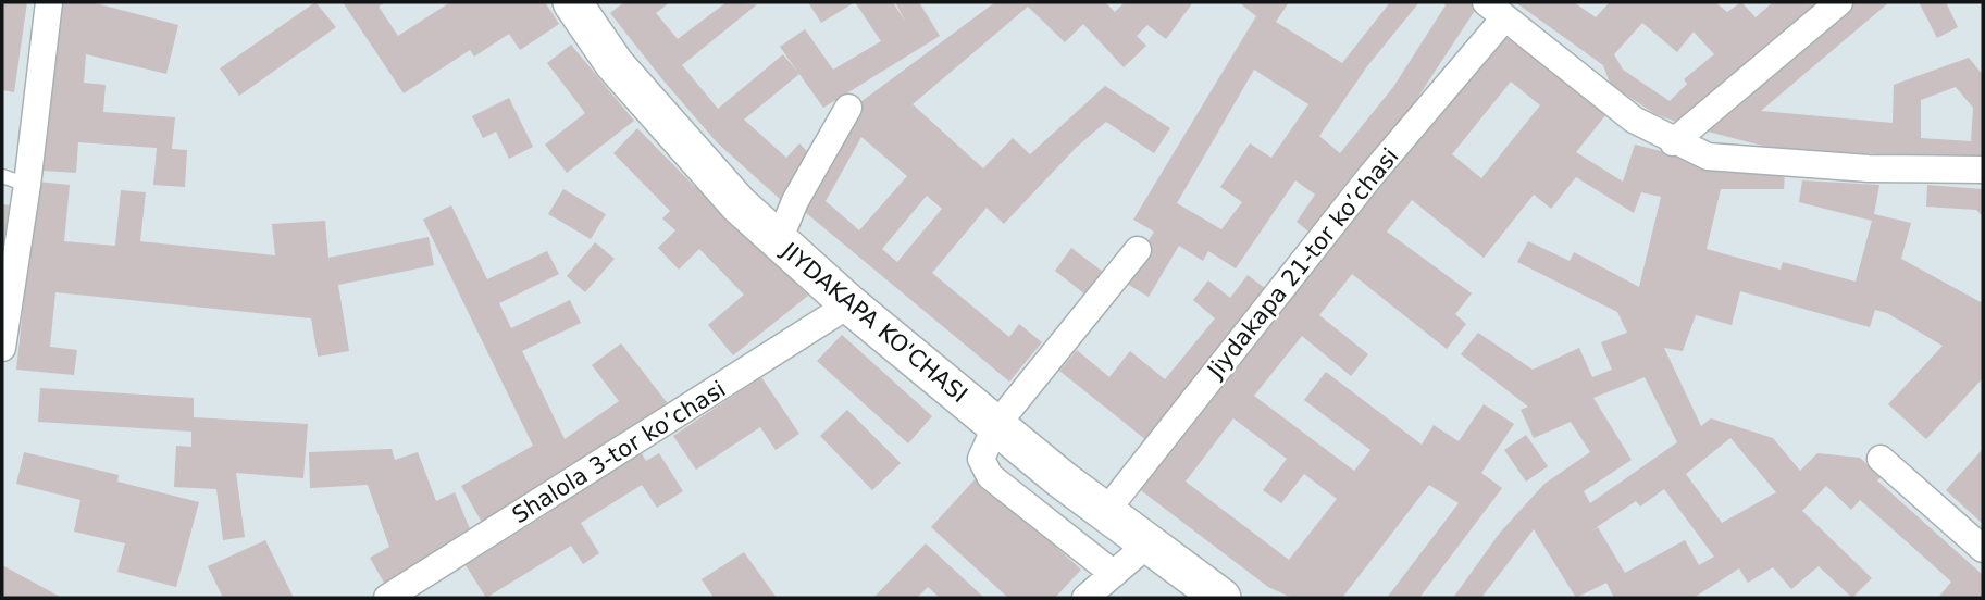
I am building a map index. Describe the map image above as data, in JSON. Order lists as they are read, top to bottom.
{
  "streets": {
    "street": ["Jiydakapa 21-tor koʼchasi", "JIYDAKAPA KO'CHASI", "Shalola 3-tor koʼchasi"]
  },
  "crossings": [
    ["Jiydakapa 21-tor koʼchasi", "JIYDAKAPA KO'CHASI"],
    ["JIYDAKAPA KO'CHASI", "Shalola 3-tor koʼchasi"]
  ]
}
